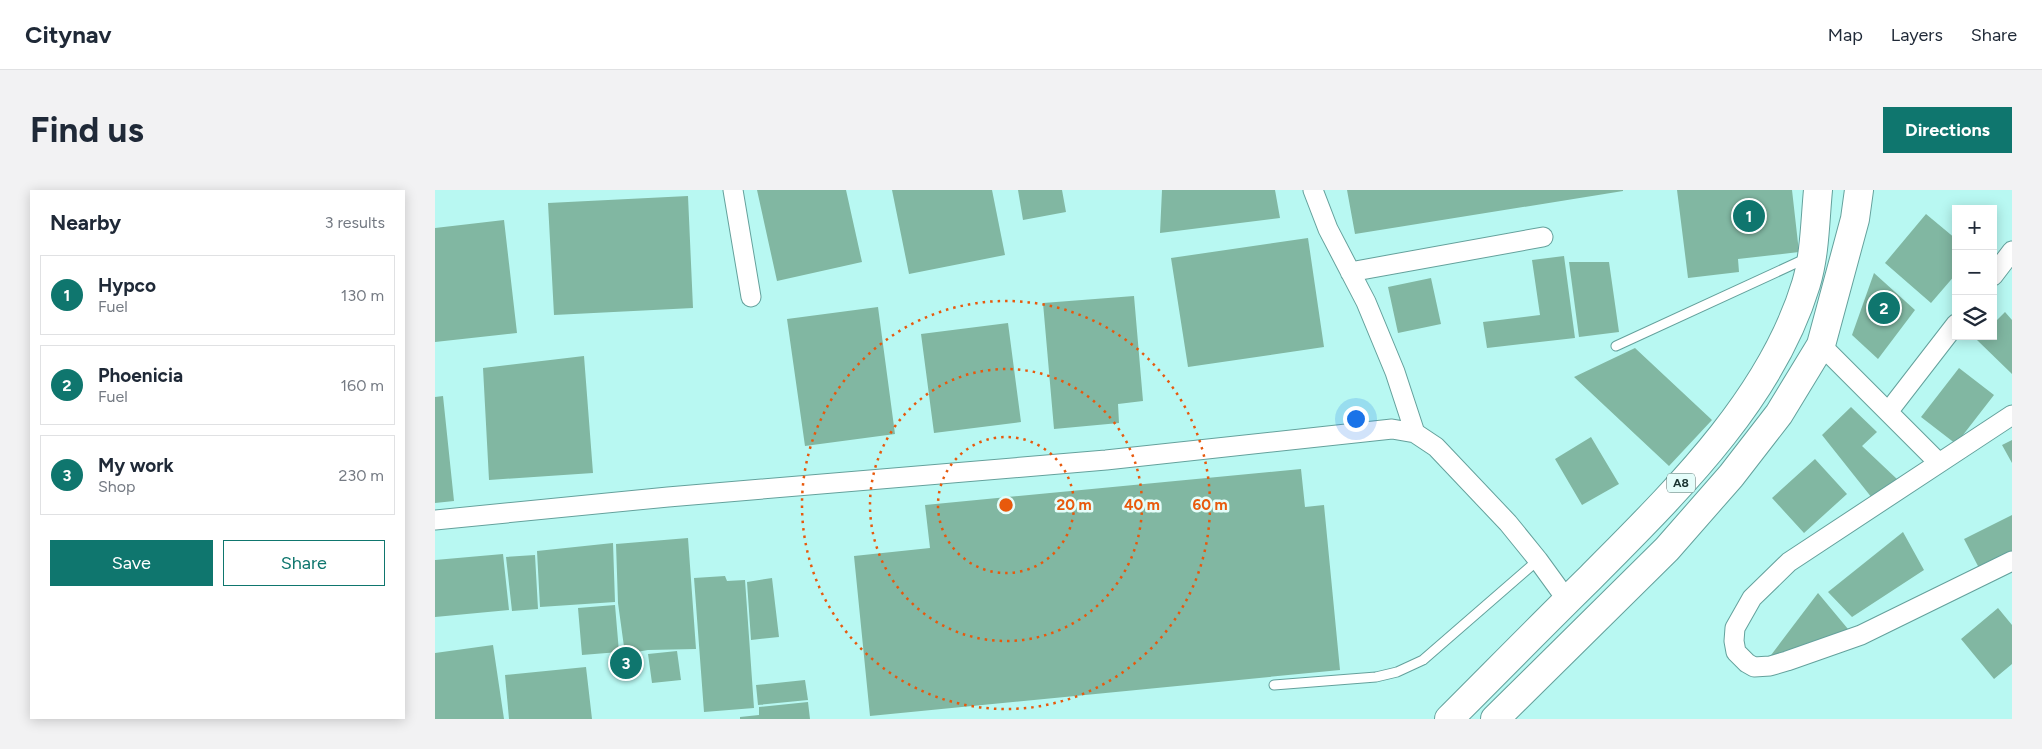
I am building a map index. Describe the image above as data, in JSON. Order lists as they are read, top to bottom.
{
  "streets": {
    "highway": ["A8"]
  },
  "page": {
    "header": "Citynav",
    "nav": ["Map", "Layers", "Share"],
    "buttons": [
      "Directions",
      ["Save", "Share"]
    ],
    "title": "Find us",
    "heading": ["Nearby", "3 results"],
    "pins": ["1", "2", "3"],
    "map_buttons": ["+", "−"],
    "list": [
      {
        "mark": "1",
        "name": "Hypco",
        "note": "Fuel",
        "value": "130 m"
      },
      {
        "mark": "2",
        "name": "Phoenicia",
        "note": "Fuel",
        "value": "160 m"
      },
      {
        "mark": "3",
        "name": "My work",
        "note": "Shop",
        "value": "230 m"
      }
    ]
  },
  "rings": ["20 m", "40 m", "60 m"]
}
